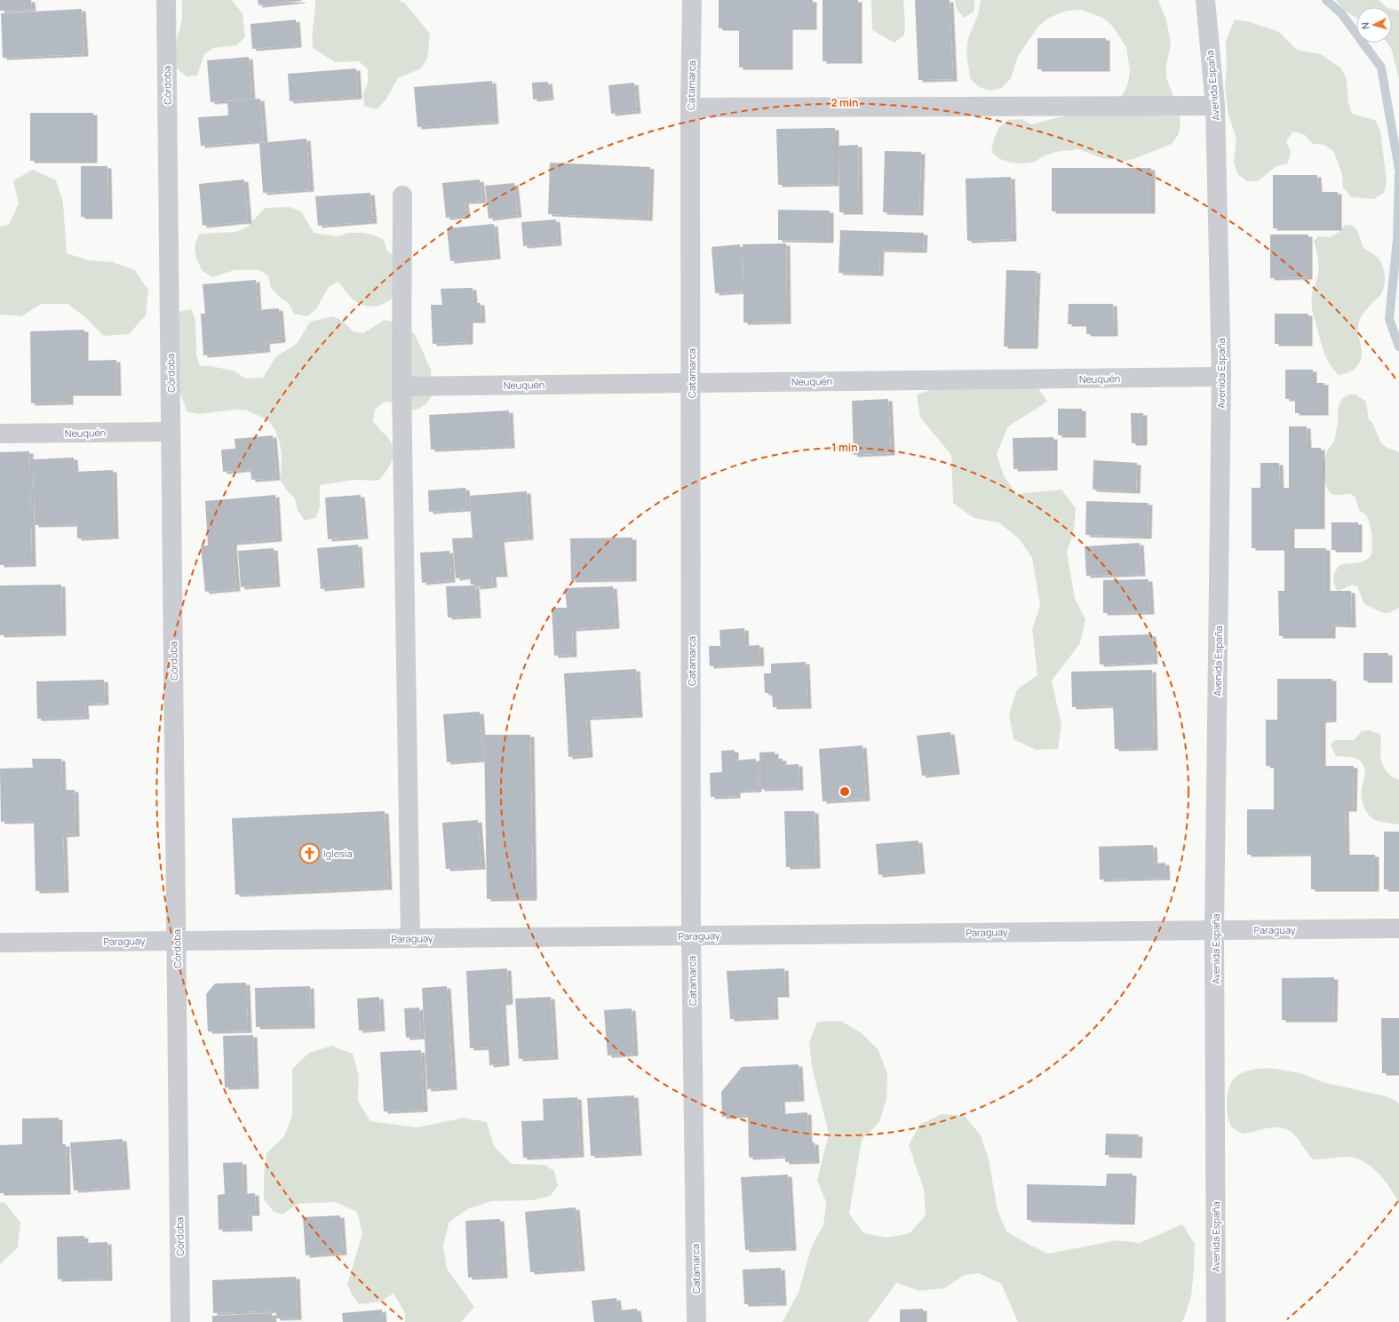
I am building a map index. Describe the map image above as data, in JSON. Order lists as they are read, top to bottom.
{
  "streets": {
    "street": [
      "Córdoba",
      "Catamarca",
      "Avenida España",
      "Neuquén",
      "Paraguay"
    ]
  },
  "crossings": [
    ["Córdoba", "Neuquén"],
    ["Córdoba", "Paraguay"],
    ["Catamarca", "Neuquén"],
    ["Catamarca", "Paraguay"],
    ["Avenida España", "Neuquén"],
    ["Avenida España", "Paraguay"]
  ],
  "places": {
    "church": ["Iglesia"]
  },
  "north": "left",
  "rings": ["2 min", "1 min"]
}
